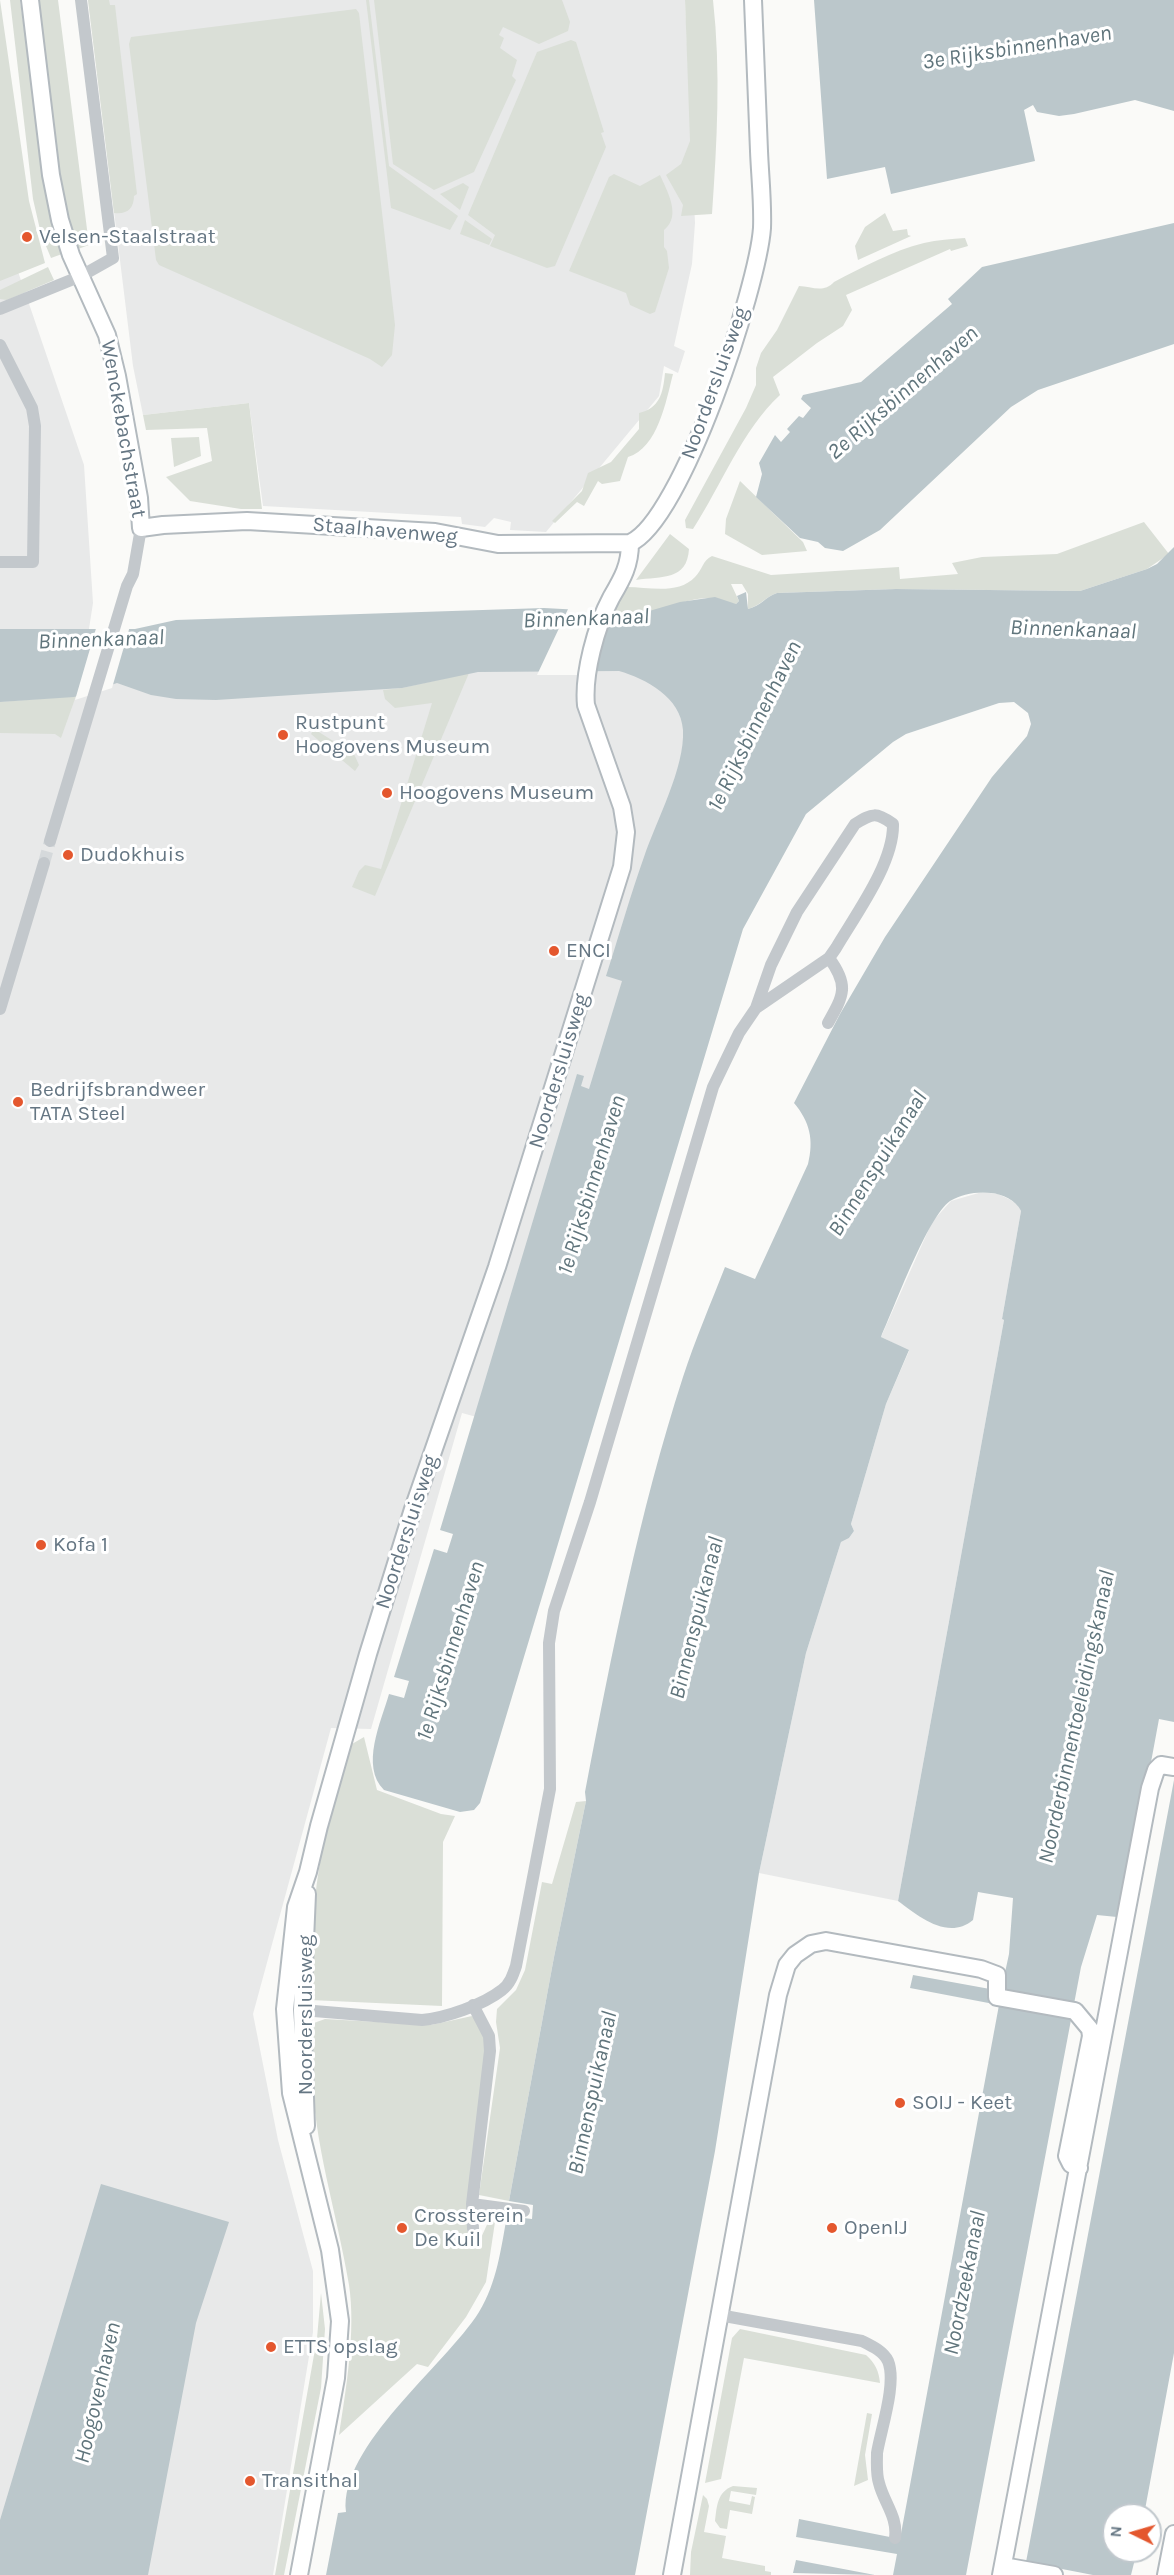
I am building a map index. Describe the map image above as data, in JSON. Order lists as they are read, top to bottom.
{
  "streets": {
    "street": ["Noordersluisweg", "Wenckebachstraat", "Staalhavenweg"]
  },
  "crossings": [
    ["Noordersluisweg", "Staalhavenweg"],
    ["Wenckebachstraat", "Staalhavenweg"]
  ],
  "water": [
    "3e Rijksbinnenhaven",
    "2e Rijksbinnenhaven",
    "Binnenkanaal",
    "1e Rijksbinnenhaven",
    "Binnenspuikanaal",
    "Noorderbinnentoeleidingskanaal",
    "Noordzeekanaal",
    "Hoogovenhaven"
  ],
  "places": [
    "Velsen-Staalstraat",
    "Rustpunt Hoogovens Museum",
    "Hoogovens Museum",
    "Dudokhuis",
    "ENCI",
    "Bedrijfsbrandweer TATA Steel",
    "Kofa 1",
    "SOIJ - Keet",
    "Crossterein De Kuil",
    "OpenIJ",
    "ETTS opslag",
    "Transithal"
  ],
  "north": "left"
}
